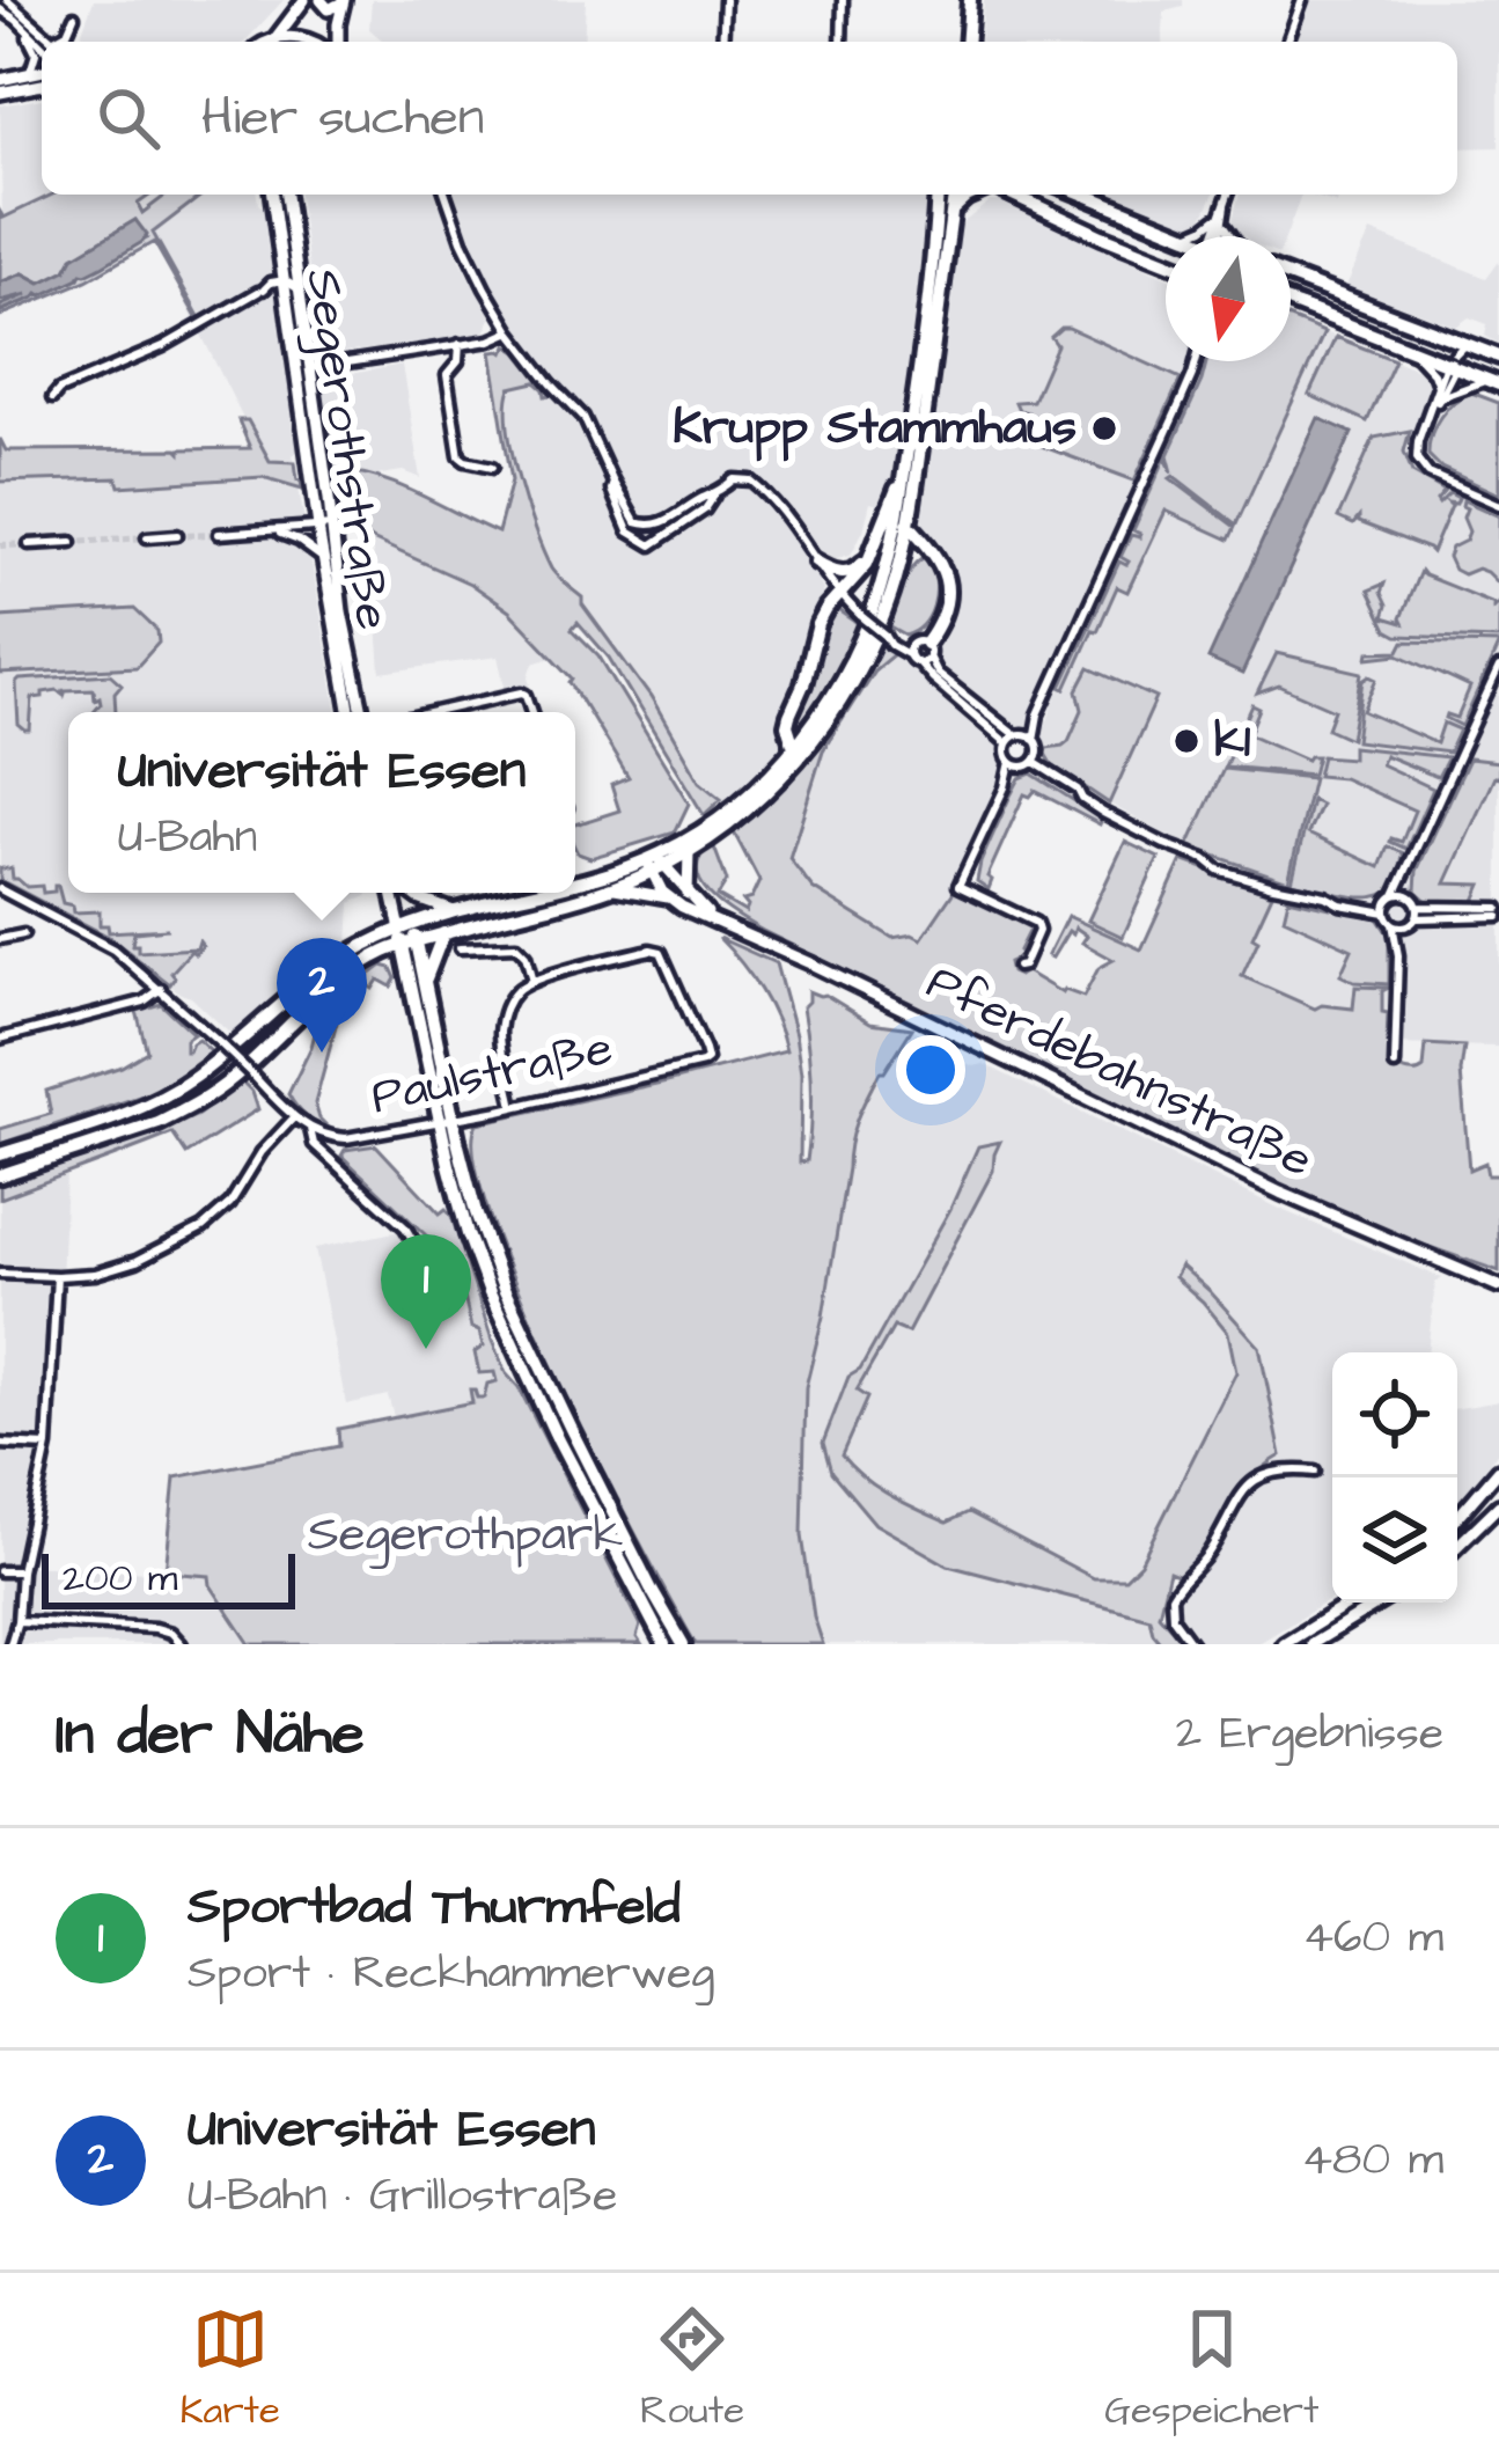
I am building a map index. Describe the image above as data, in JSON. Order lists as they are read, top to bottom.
{
  "streets": {
    "main road": ["Segerothstraße", "Pferdebahnstraße"],
    "street": ["Paulstraße"]
  },
  "parks": ["Segerothpark"],
  "places": ["Krupp Stammhaus", "k1"],
  "scale_bar": "200 m",
  "north": "bottom",
  "page": {
    "search": "Hier suchen",
    "popup": ["Universität Essen", "U-Bahn"],
    "pins": ["2", "1"],
    "scale": "200 m",
    "heading": ["In der Nähe", "2 Ergebnisse"],
    "list": [
      {
        "mark": "1",
        "name": "Sportbad Thurmfeld",
        "note": "Sport · Reckhammerweg",
        "value": "460 m"
      },
      {
        "mark": "2",
        "name": "Universität Essen",
        "note": "U-Bahn · Grillostraße",
        "value": "480 m"
      }
    ],
    "nav": ["Karte", "Route", "Gespeichert"]
  }
}
